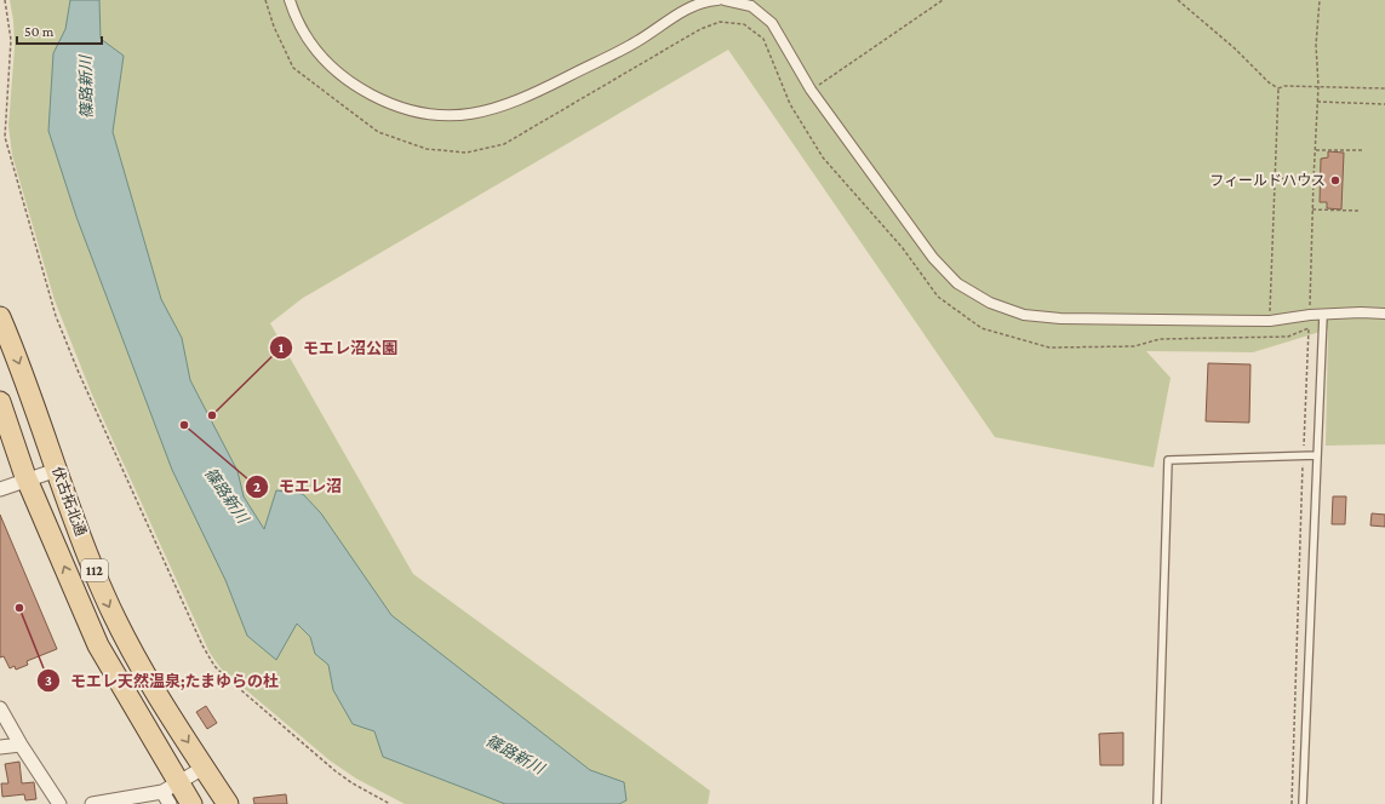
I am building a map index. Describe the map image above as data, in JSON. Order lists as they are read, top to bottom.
{
  "streets": {
    "main road": ["伏古拓北通", "112"]
  },
  "water": ["篠路新川"],
  "places": [
    "フィールドハウス",
    "モエレ沼公園",
    "モエレ沼",
    "モエレ天然温泉;たまゆらの杜"
  ],
  "scale_bar": "50 m"
}
